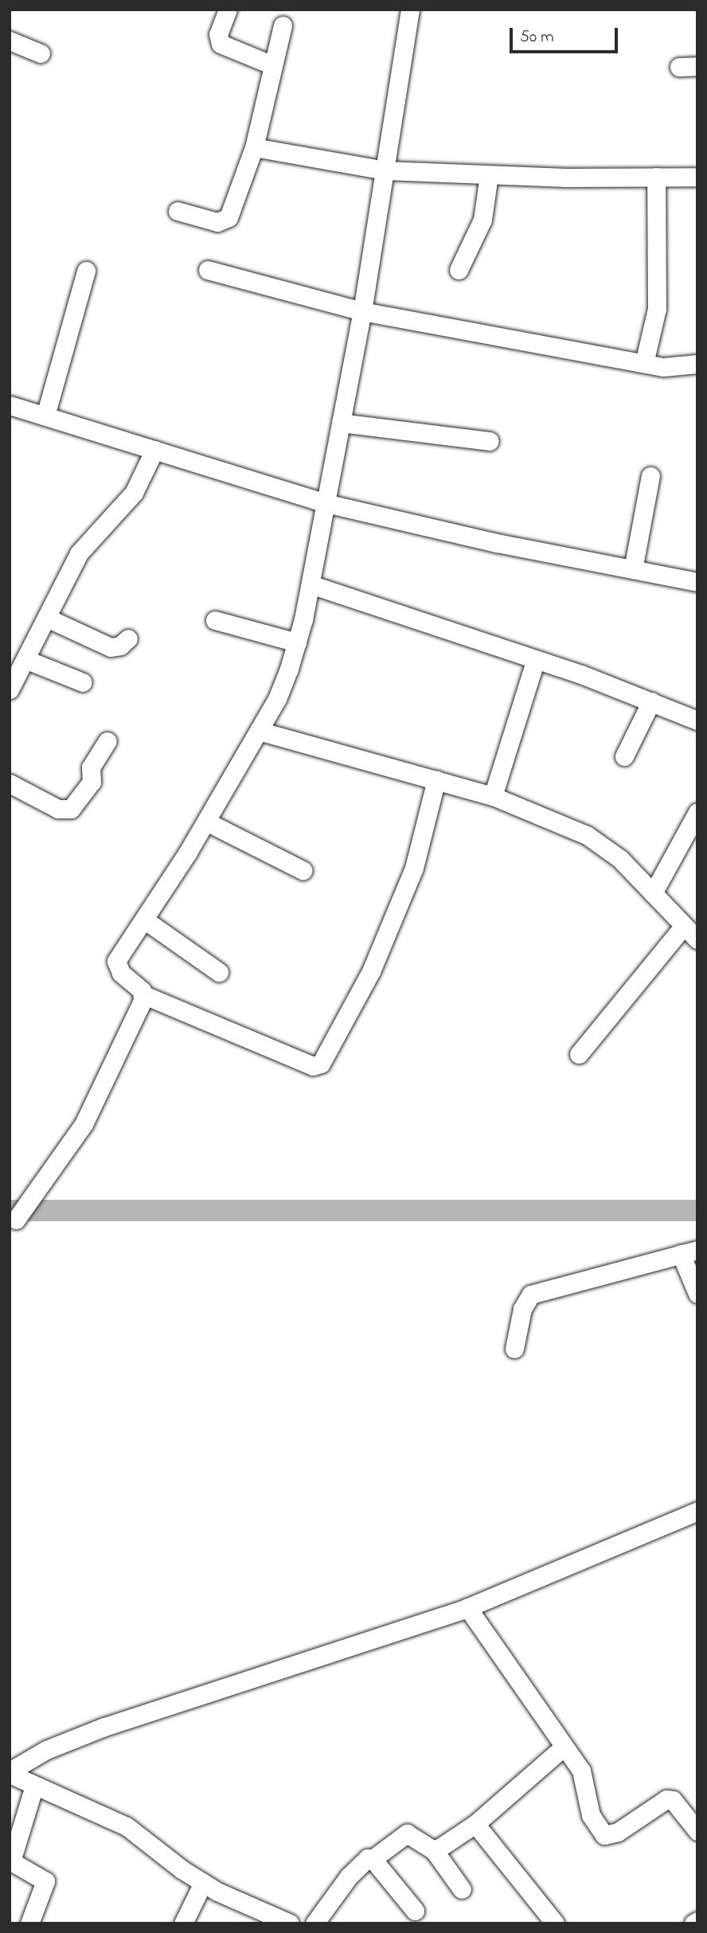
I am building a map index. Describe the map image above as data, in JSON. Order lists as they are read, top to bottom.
{
  "scale_bar": "50 m"
}
